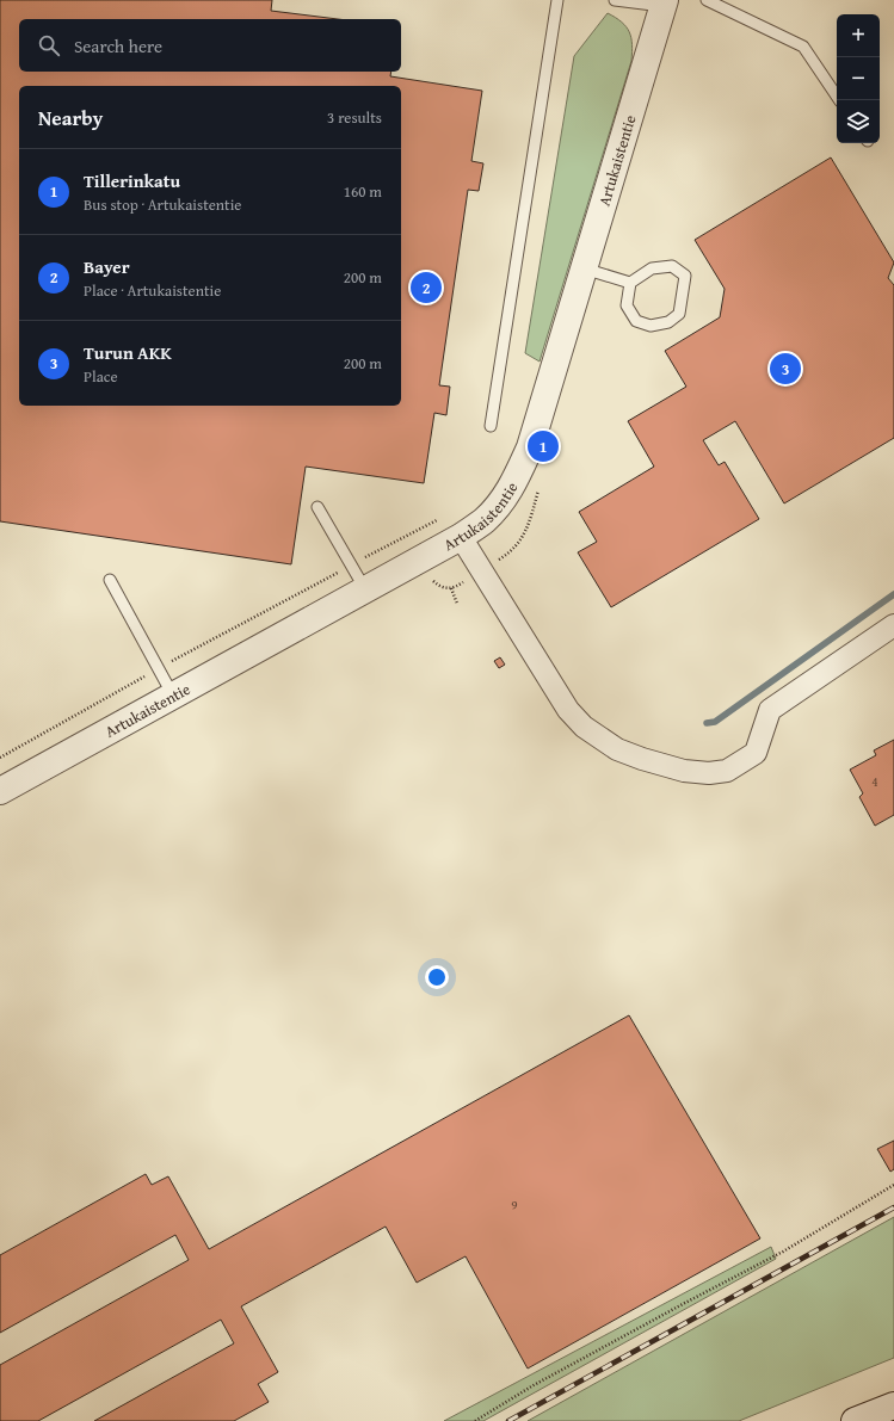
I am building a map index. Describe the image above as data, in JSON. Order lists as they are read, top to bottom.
{
  "streets": {
    "street": ["Artukaistentie"]
  },
  "house_numbers": ["4", "9"],
  "page": {
    "map_buttons": ["+", "−"],
    "search": "Search here",
    "heading": ["Nearby", "3 results"],
    "list": [
      {
        "mark": "1",
        "name": "Tillerinkatu",
        "note": "Bus stop · Artukaistentie",
        "value": "160 m"
      },
      {
        "mark": "2",
        "name": "Bayer",
        "note": "Place · Artukaistentie",
        "value": "200 m"
      },
      {
        "mark": "3",
        "name": "Turun AKK",
        "note": "Place",
        "value": "200 m"
      }
    ],
    "pins": ["2", "3", "1"]
  }
}
